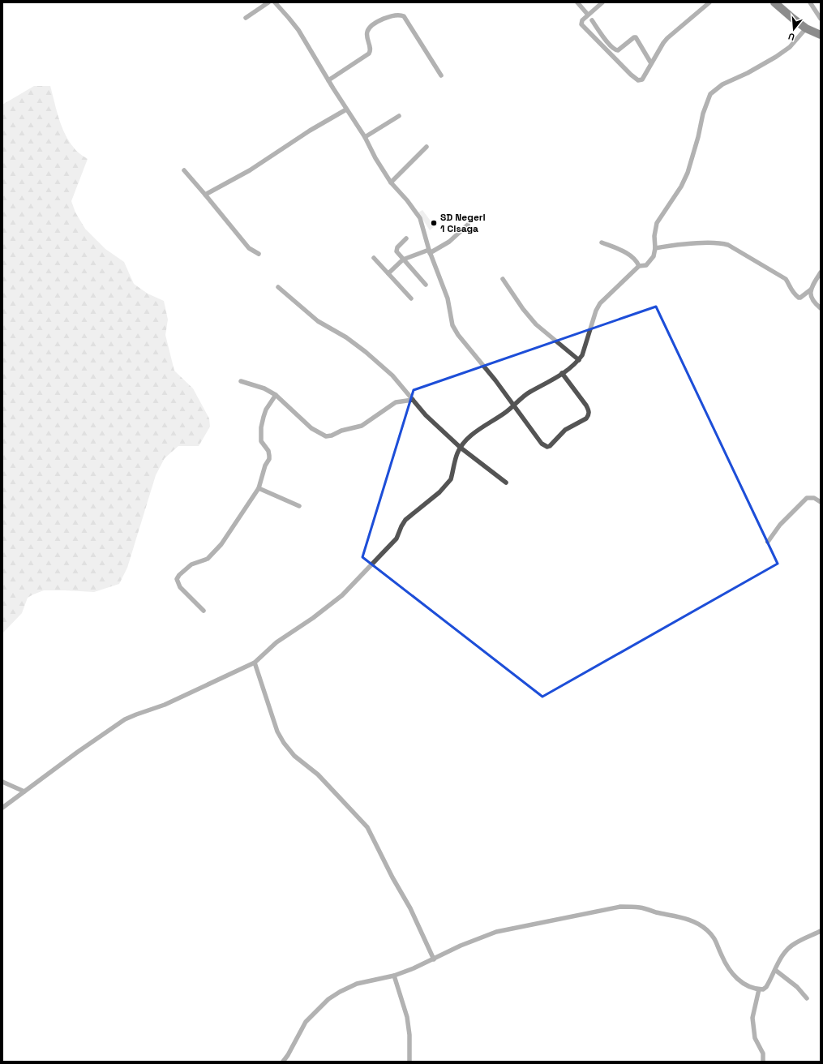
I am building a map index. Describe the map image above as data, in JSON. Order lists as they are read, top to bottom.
{
  "places": ["SD Negeri 1 Cisaga"],
  "north": "bottom"
}
